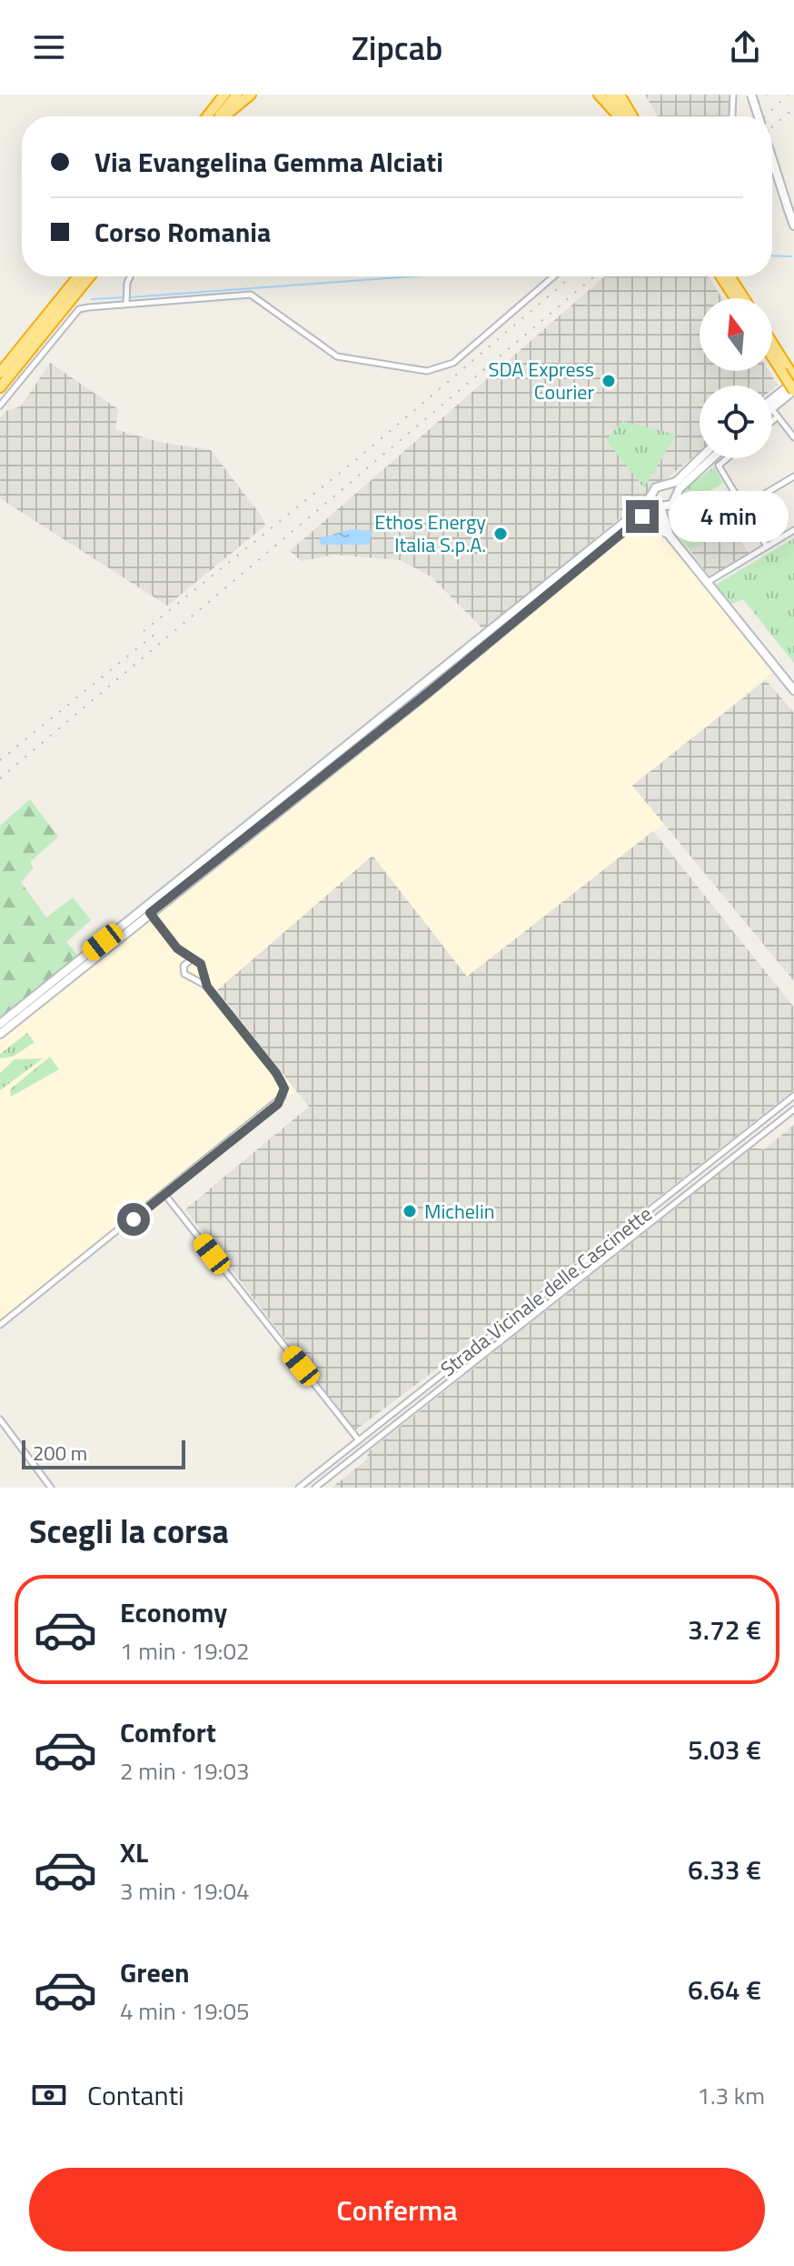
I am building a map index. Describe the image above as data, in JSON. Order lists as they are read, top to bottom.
{
  "streets": {
    "street": ["Strada Vicinale delle Cascinette"]
  },
  "places": ["SDA Express Courier", "Ethos Energy Italia S.p.A.", "Michelin"],
  "scale_bar": "200 m",
  "north": "top",
  "page": {
    "header": "Zipcab",
    "banner": ["Via Evangelina Gemma Alciati", "Corso Romania"],
    "bubble": "4 min",
    "scale": "200 m",
    "heading": "Scegli la corsa",
    "list": [
      {
        "name": "Economy",
        "note": "1 min · 19:02",
        "value": "3.72 €"
      },
      {
        "name": "Comfort",
        "note": "2 min · 19:03",
        "value": "5.03 €"
      },
      {
        "name": "XL",
        "note": "3 min · 19:04",
        "value": "6.33 €"
      },
      {
        "name": "Green",
        "note": "4 min · 19:05",
        "value": "6.64 €"
      }
    ],
    "pay": ["Contanti", "1.3 km"],
    "buttons": "Conferma"
  }
}
